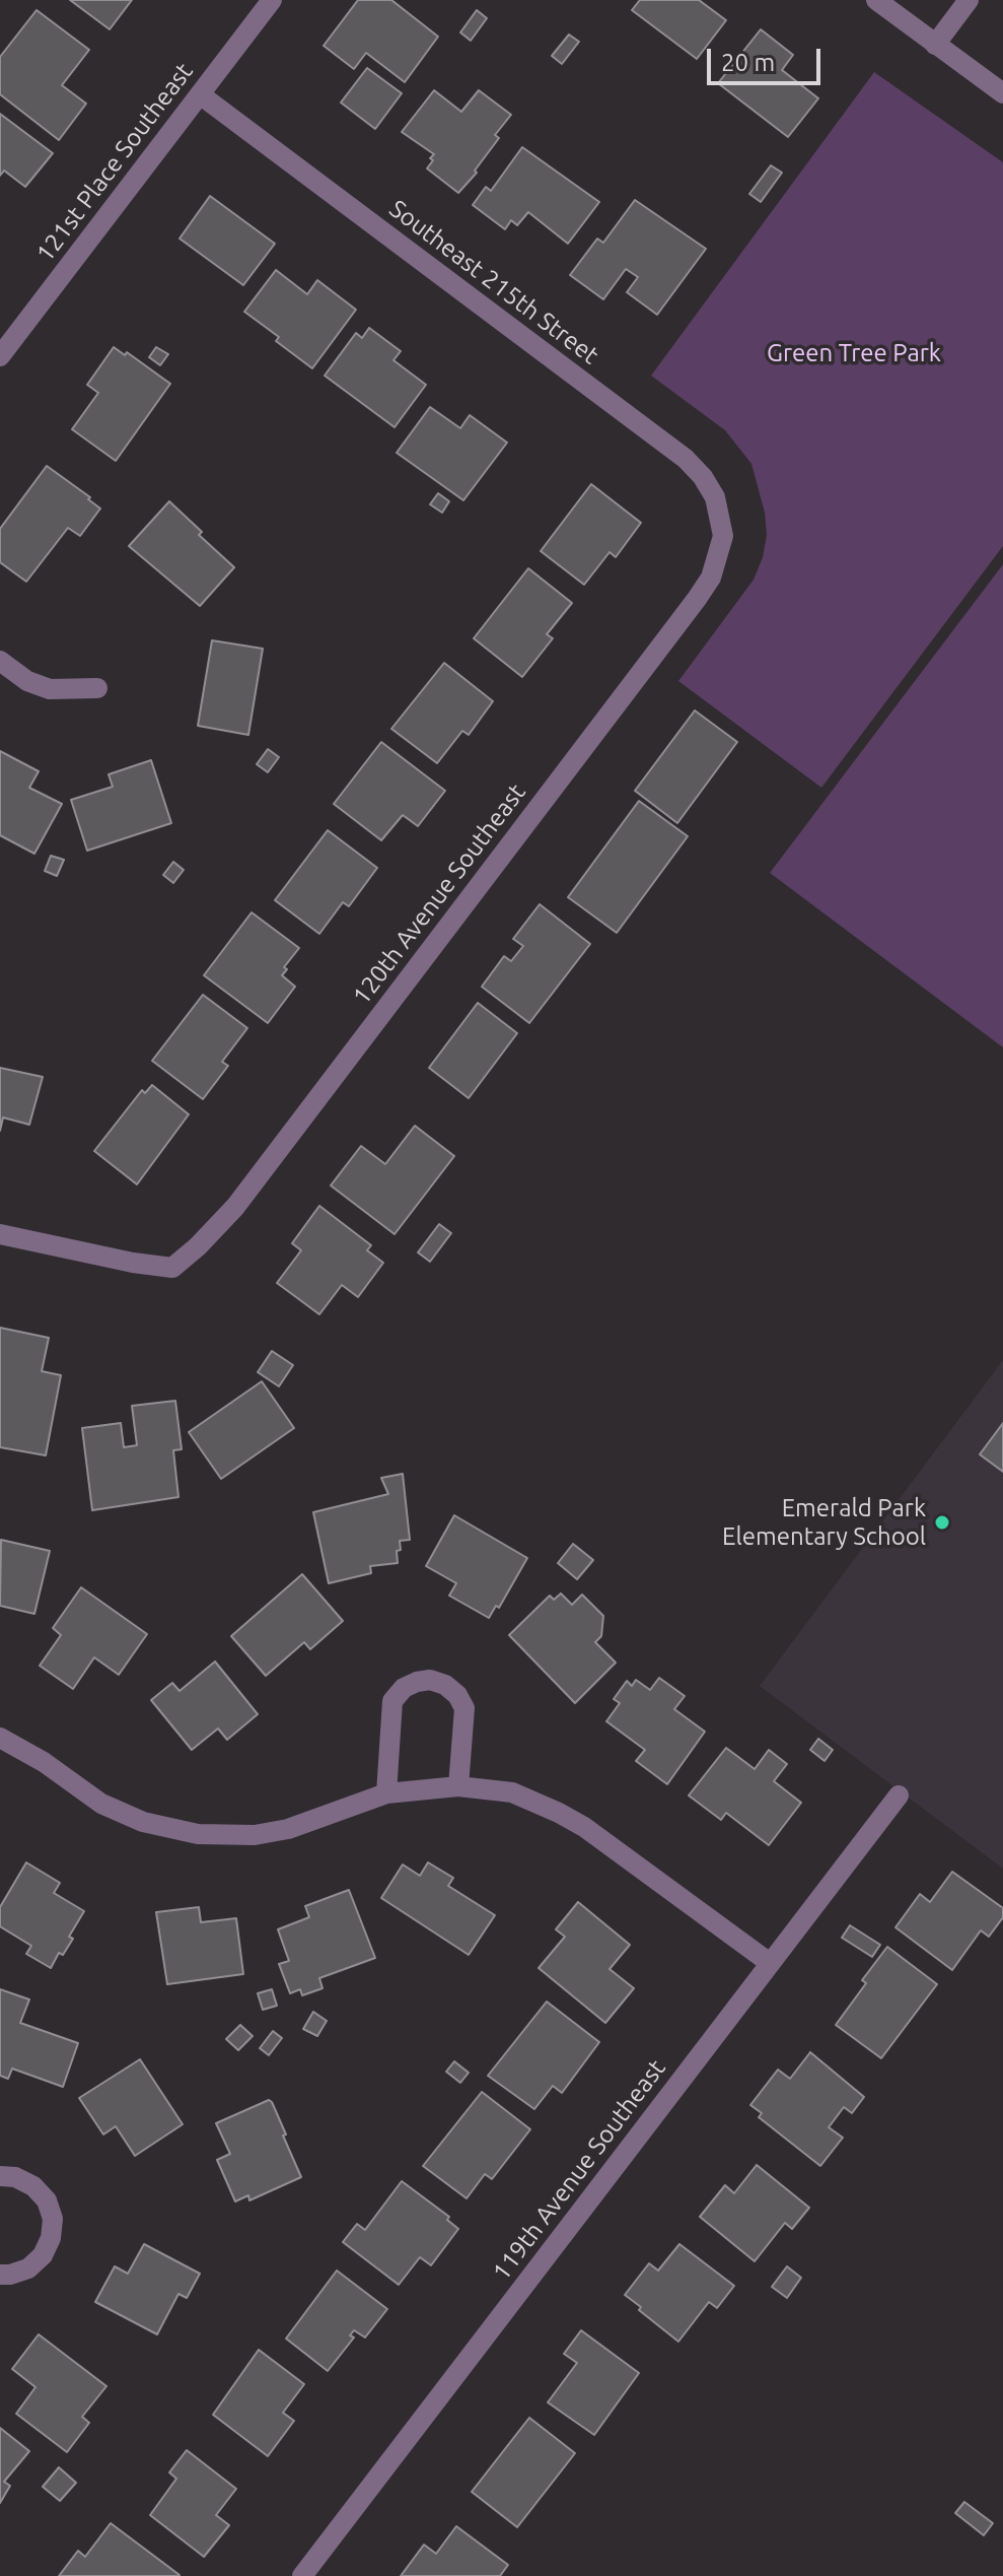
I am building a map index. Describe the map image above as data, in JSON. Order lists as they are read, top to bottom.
{
  "streets": {
    "street": [
      "121st Place Southeast",
      "Southeast 215th Street",
      "120th Avenue Southeast",
      "119th Avenue Southeast"
    ]
  },
  "crossings": [
    ["121st Place Southeast", "Southeast 215th Street"],
    ["Southeast 215th Street", "120th Avenue Southeast"]
  ],
  "parks": ["Green Tree Park"],
  "places": ["Emerald Park Elementary School"],
  "scale_bar": "20 m"
}
